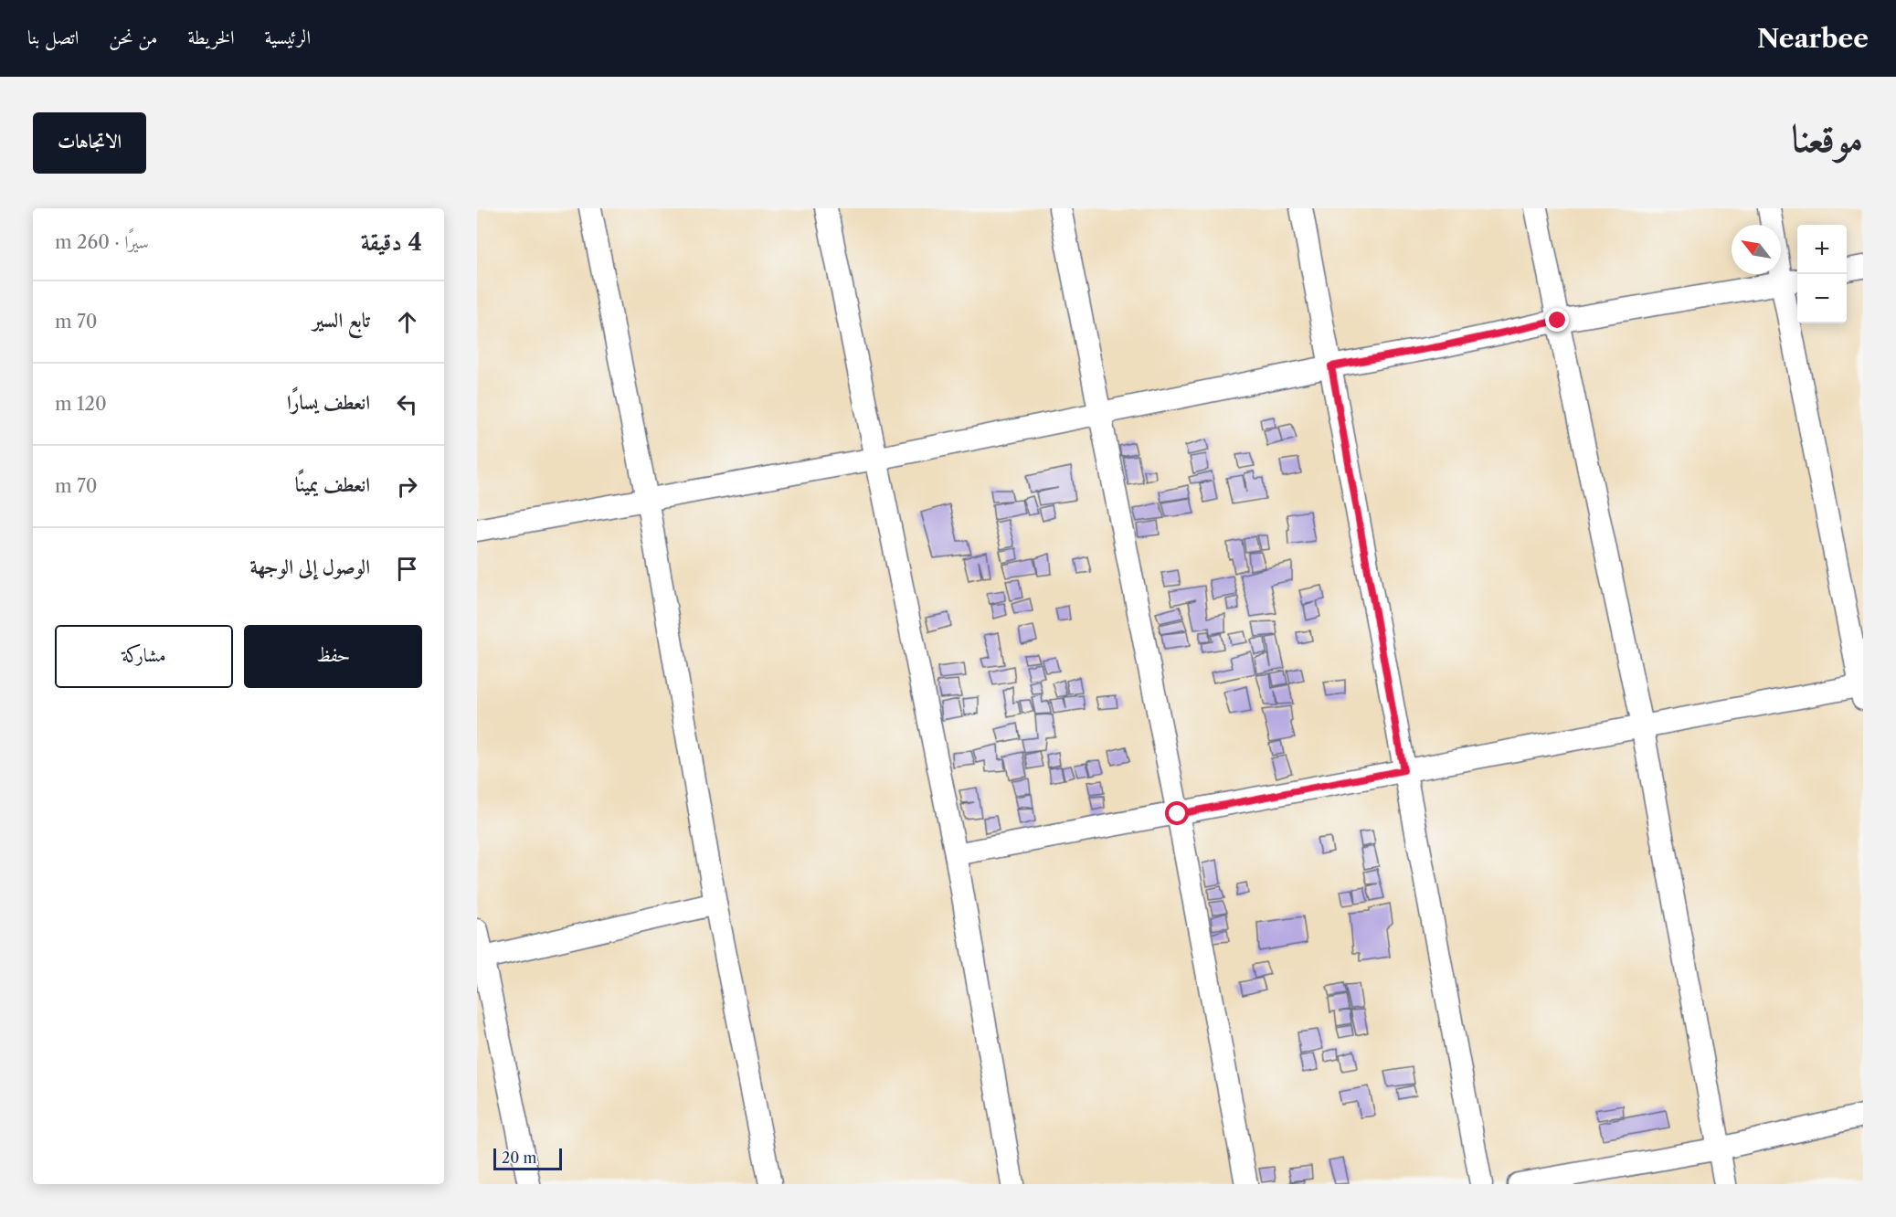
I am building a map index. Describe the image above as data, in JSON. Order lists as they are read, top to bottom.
{
  "scale_bar": "20 m",
  "north": "top left",
  "page": {
    "header": "Nearbee",
    "nav": [
      "الرئيسية",
      "الخريطة",
      "من نحن",
      "اتصل بنا"
    ],
    "title": "موقعنا",
    "buttons": [
      "الاتجاهات",
      ["حفظ", "مشاركة"]
    ],
    "heading": ["4 دقيقة", "سيرًا · 260 m"],
    "map_buttons": ["+", "−"],
    "list": [
      ["تابع السير", "70 m"],
      ["انعطف يسارًا", "120 m"],
      ["انعطف يمينًا", "70 m"],
      "الوصول إلى الوجهة"
    ],
    "scale": "20 m"
  }
}
